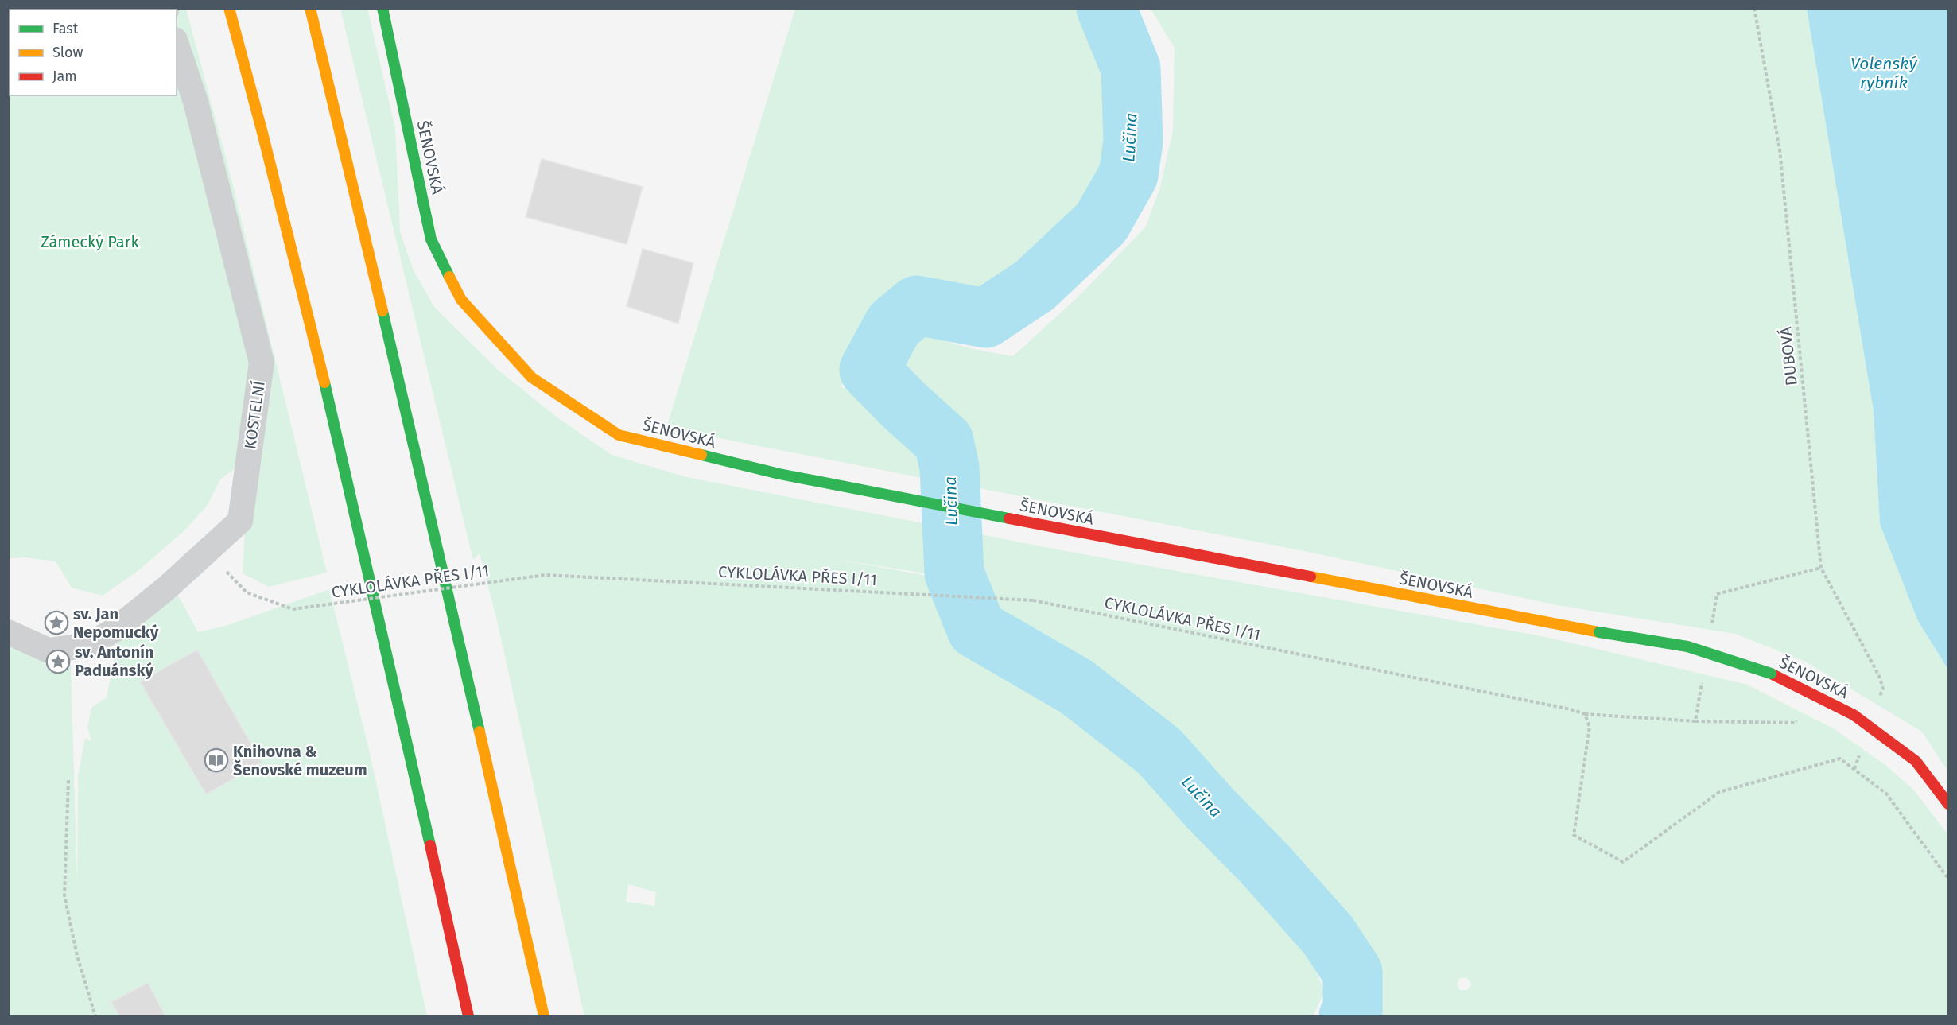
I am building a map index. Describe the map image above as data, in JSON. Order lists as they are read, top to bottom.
{
  "streets": {
    "main road": ["ŠENOVSKÁ"],
    "street": ["KOSTELNÍ"],
    "path": ["DUBOVÁ", "CYKLOLÁVKA PŘES I/11"]
  },
  "crossings": [
    ["KOSTELNÍ", "CYKLOLÁVKA PŘES I/11"]
  ],
  "water": ["Volenský rybník", "Lučina"],
  "parks": ["Zámecký Park"],
  "places": {
    "place": ["sv. Jan Nepomucký", "sv. Antonín Paduánský"],
    "library": ["Knihovna & Šenovské muzeum"]
  },
  "legend": ["Fast", "Slow", "Jam"]
}
